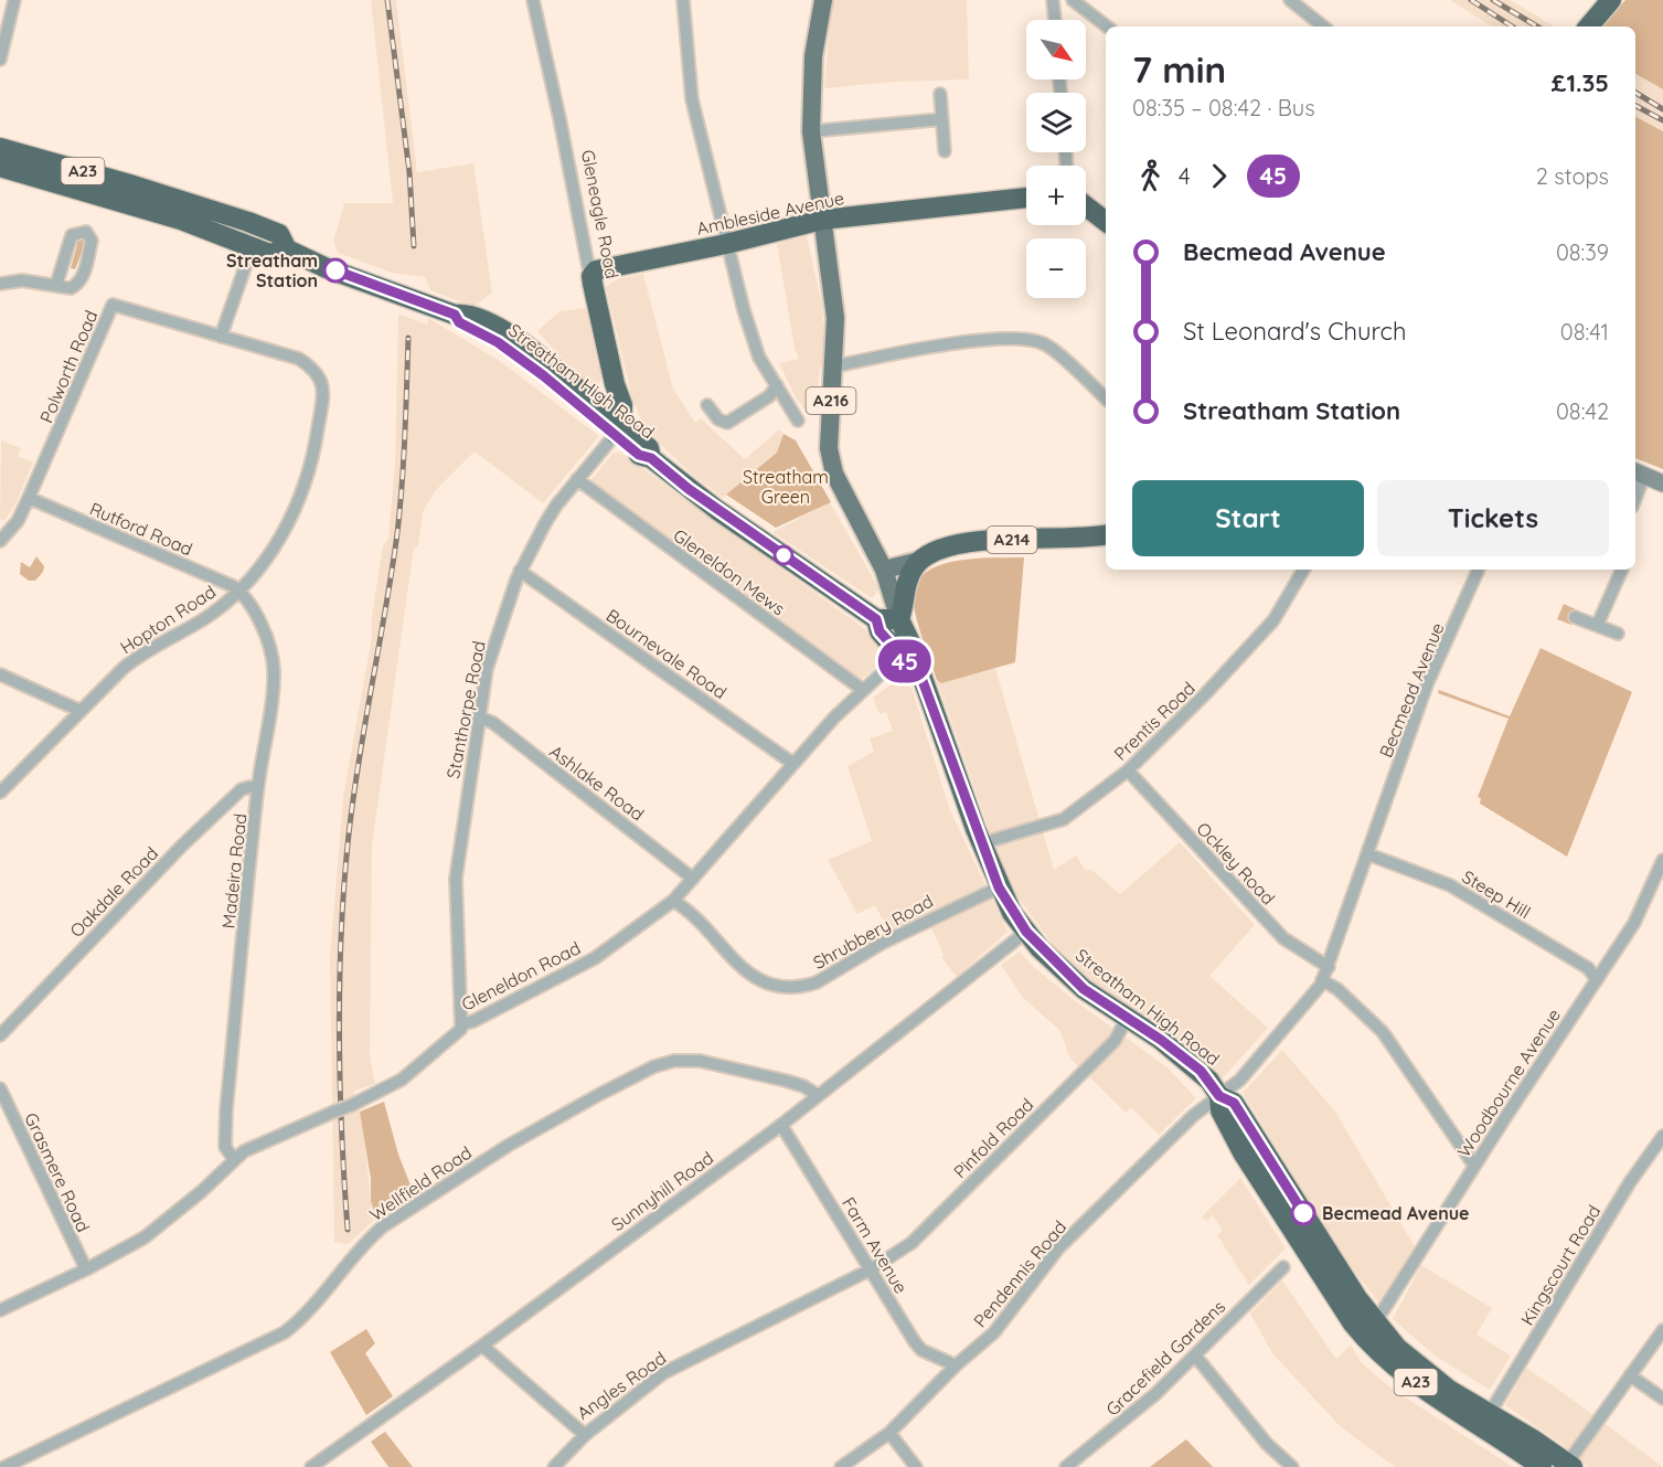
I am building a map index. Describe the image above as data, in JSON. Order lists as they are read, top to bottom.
{
  "streets": {
    "highway": [
      "A23",
      "Ambleside Avenue",
      "Gleneagle Road",
      "Streatham High Road",
      "A214"
    ],
    "main road": ["A216"],
    "street": [
      "Polworth Road",
      "Rutford Road",
      "Gleneldon Mews",
      "Hopton Road",
      "Bournevale Road",
      "Becmead Avenue",
      "Stanthorpe Road",
      "Prentis Road",
      "Ashlake Road",
      "Ockley Road",
      "Madeira Road",
      "Oakdale Road",
      "Steep Hill",
      "Shrubbery Road",
      "Gleneldon Road",
      "Woodbourne Avenue",
      "Pinfold Road",
      "Grasmere Road",
      "Wellfield Road",
      "Sunnyhill Road",
      "Farm Avenue",
      "Kingscourt Road",
      "Pendennis Road",
      "Gracefield Gardens",
      "Angles Road"
    ]
  },
  "crossings": [
    ["A23", "Streatham High Road"],
    ["A23", "Becmead Avenue"],
    ["A23", "Woodbourne Avenue"],
    ["A23", "Kingscourt Road"],
    ["A23", "Pendennis Road"],
    ["Ambleside Avenue", "Gleneagle Road"],
    ["Ambleside Avenue", "A216"],
    ["Gleneagle Road", "Streatham High Road"],
    ["Gleneagle Road", "Stanthorpe Road"],
    ["Polworth Road", "Rutford Road"],
    ["Polworth Road", "Hopton Road"],
    ["Streatham High Road", "A216"],
    ["Streatham High Road", "Becmead Avenue"],
    ["Streatham High Road", "Stanthorpe Road"],
    ["Streatham High Road", "Prentis Road"],
    ["Streatham High Road", "Shrubbery Road"],
    ["Streatham High Road", "Gleneldon Road"],
    ["Streatham High Road", "Pinfold Road"],
    ["Streatham High Road", "Sunnyhill Road"],
    ["Streatham High Road", "Pendennis Road"],
    ["Rutford Road", "Hopton Road"],
    ["Rutford Road", "Madeira Road"],
    ["Gleneldon Mews", "Stanthorpe Road"],
    ["Gleneldon Mews", "Gleneldon Road"],
    ["Hopton Road", "Madeira Road"],
    ["Bournevale Road", "Stanthorpe Road"],
    ["Bournevale Road", "Gleneldon Road"],
    ["Becmead Avenue", "Ockley Road"],
    ["Becmead Avenue", "Steep Hill"],
    ["Becmead Avenue", "Pendennis Road"],
    ["Stanthorpe Road", "Ashlake Road"],
    ["Stanthorpe Road", "Gleneldon Road"],
    ["Prentis Road", "Ockley Road"],
    ["Ashlake Road", "Gleneldon Road"],
    ["Madeira Road", "Oakdale Road"],
    ["Madeira Road", "Gleneldon Road"],
    ["Steep Hill", "Woodbourne Avenue"],
    ["Shrubbery Road", "Gleneldon Road"],
    ["Gleneldon Road", "Grasmere Road"],
    ["Pinfold Road", "Farm Avenue"],
    ["Pinfold Road", "Angles Road"],
    ["Wellfield Road", "Sunnyhill Road"],
    ["Sunnyhill Road", "Farm Avenue"],
    ["Sunnyhill Road", "Angles Road"],
    ["Farm Avenue", "Pendennis Road"],
    ["Farm Avenue", "Angles Road"]
  ],
  "parks": ["Streatham Green"],
  "places": ["Streatham Station", "Becmead Avenue"],
  "lines": ["bus line 45"],
  "north": "bottom right",
  "page": {
    "on_map": "45",
    "map_buttons": ["+", "−"],
    "heading": ["7 min", "08:35 – 08:42 · Bus", "£1.35"],
    "legs": ["4", "45", "2 stops"],
    "list": [
      {
        "name": "Becmead Avenue",
        "value": "08:39"
      },
      {
        "name": "St Leonard's Church",
        "value": "08:41"
      },
      {
        "name": "Streatham Station",
        "value": "08:42"
      }
    ],
    "buttons": ["Start", "Tickets"]
  }
}
